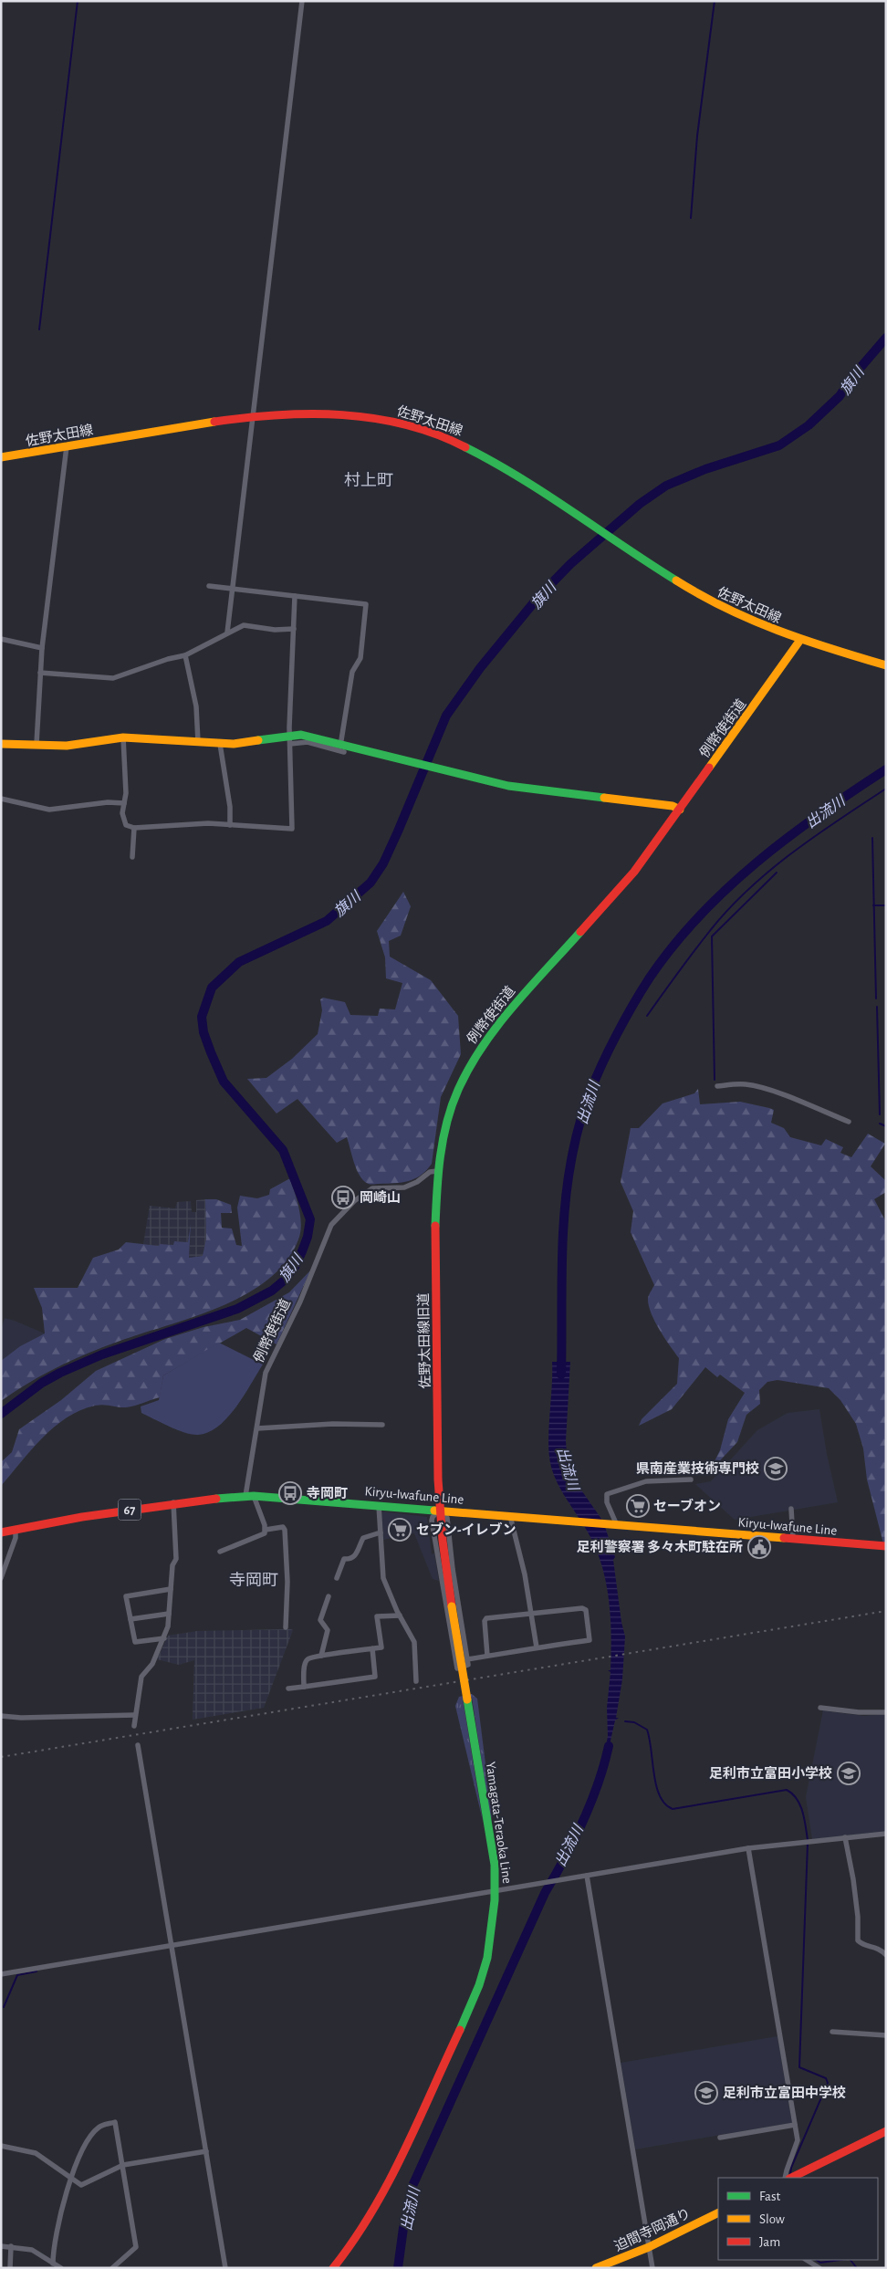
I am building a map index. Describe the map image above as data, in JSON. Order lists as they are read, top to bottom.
{
  "streets": {
    "main road": [
      "佐野太田線",
      "例幣使街道",
      "佐野太田線旧道",
      "Kiryu-Iwafune Line",
      "67",
      "Yamagata-Teraoka Line",
      "迫間寺岡通り"
    ]
  },
  "crossings": [
    ["佐野太田線", "例幣使街道"],
    ["例幣使街道", "佐野太田線旧道"],
    ["例幣使街道", "Kiryu-Iwafune Line"],
    ["例幣使街道", "67"],
    ["佐野太田線旧道", "Kiryu-Iwafune Line"],
    ["佐野太田線旧道", "Yamagata-Teraoka Line"],
    ["Kiryu-Iwafune Line", "67"],
    ["Kiryu-Iwafune Line", "Yamagata-Teraoka Line"]
  ],
  "districts": ["村上町", "寺岡町"],
  "water": ["旗川", "出流川"],
  "places": {
    "bus stop": ["岡崎山", "寺岡町"],
    "school or university": ["県南産業技術専門校", "足利市立富田小学校", "足利市立富田中学校"],
    "supermarket": ["セーブオン", "セブン-イレブン"],
    "public building": ["足利警察署 多々木町駐在所"]
  },
  "legend": ["Fast", "Slow", "Jam"]
}
